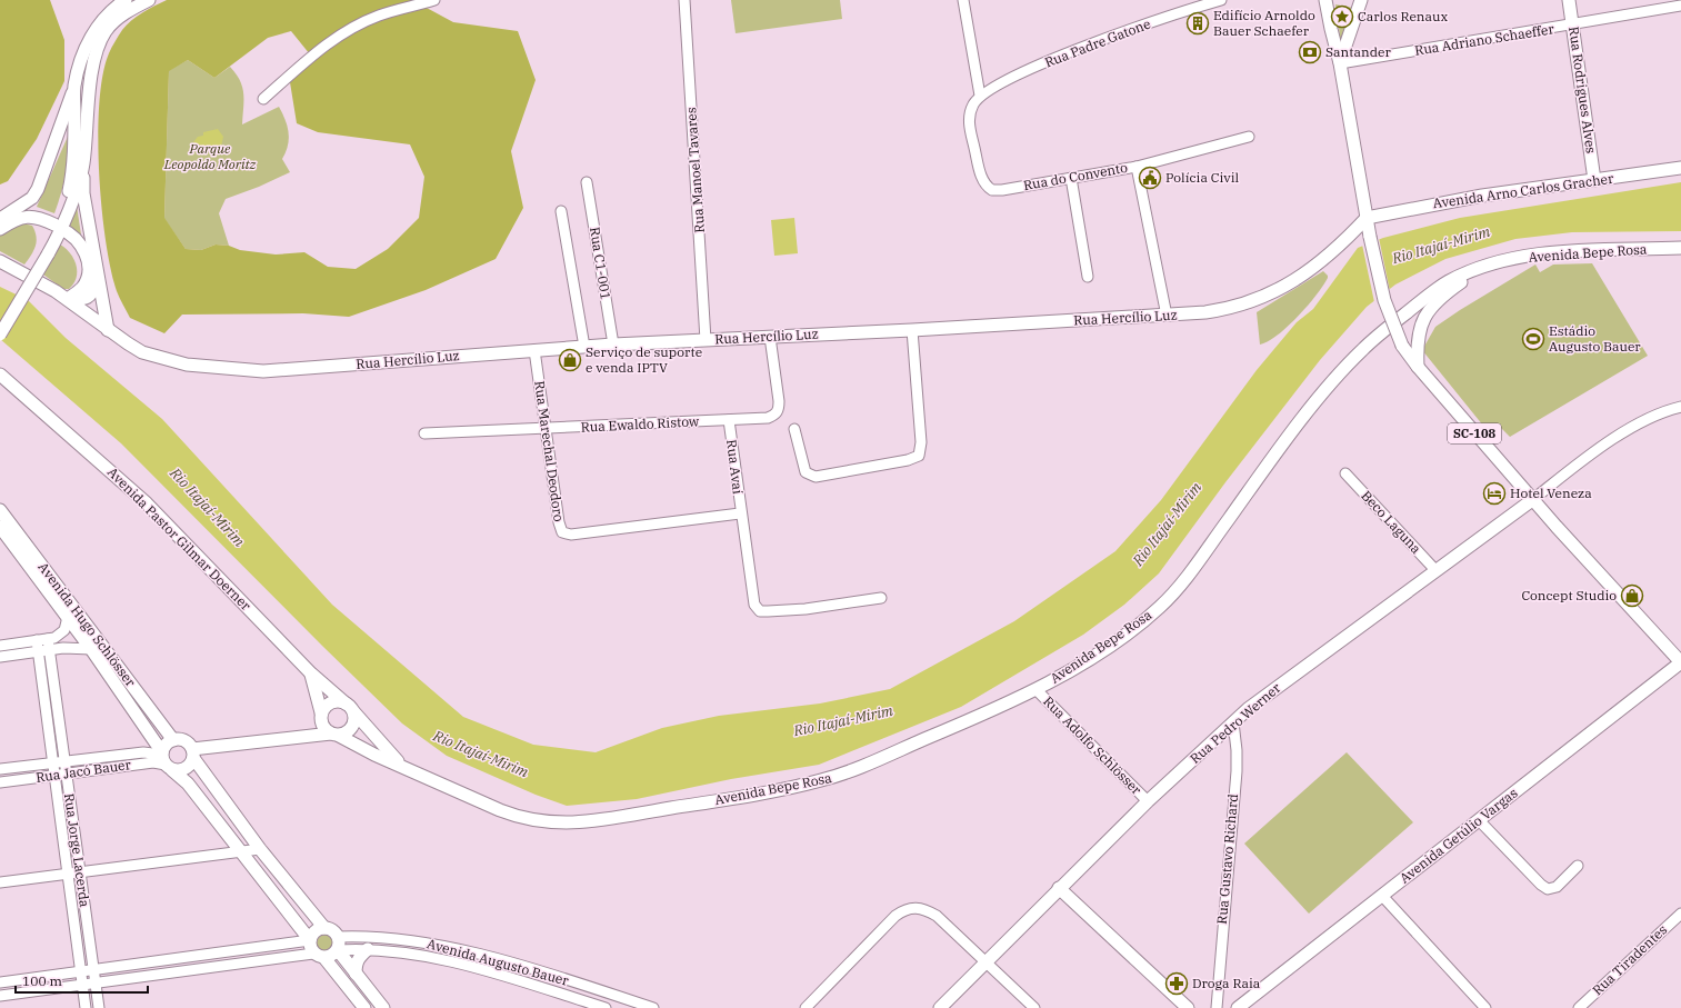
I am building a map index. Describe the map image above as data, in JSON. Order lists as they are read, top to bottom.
{
  "streets": {
    "main road": [
      "Rua Rodrigues Alves",
      "Avenida Arno Carlos Gracher",
      "Avenida Bepe Rosa",
      "Rua Hercílio Luz",
      "SC-108",
      "Avenida Pastor Gilmar Doerner",
      "Avenida Hugo Schlösser",
      "Rua Pedro Werner",
      "Avenida Getúlio Vargas"
    ],
    "street": [
      "Rua Adriano Schaeffer",
      "Rua Padre Gatone",
      "Rua Manoel Tavares",
      "Rua do Convento",
      "Rua C1-001",
      "Rua Ewaldo Ristow",
      "Rua Marechal Deodoro",
      "Rua Avaí",
      "Beco Laguna",
      "Rua Adolfo Schlösser",
      "Rua Jacó Bauer",
      "Rua Jorge Lacerda",
      "Rua Gustavo Richard",
      "Rua Tiradentes",
      "Avenida Augusto Bauer"
    ]
  },
  "crossings": [
    ["Rua Adriano Schaeffer", "Rua Rodrigues Alves"],
    ["Rua Padre Gatone", "Rua do Convento"],
    ["Rua Rodrigues Alves", "Avenida Arno Carlos Gracher"],
    ["Rua Manoel Tavares", "Rua Hercílio Luz"],
    ["Rua do Convento", "Rua Hercílio Luz"],
    ["Avenida Arno Carlos Gracher", "Rua Hercílio Luz"],
    ["Avenida Arno Carlos Gracher", "SC-108"],
    ["Avenida Bepe Rosa", "Avenida Pastor Gilmar Doerner"],
    ["Avenida Bepe Rosa", "Rua Adolfo Schlösser"],
    ["Rua C1-001", "Rua Hercílio Luz"],
    ["Rua Hercílio Luz", "Rua Ewaldo Ristow"],
    ["Rua Hercílio Luz", "SC-108"],
    ["Rua Hercílio Luz", "Rua Marechal Deodoro"],
    ["Rua Ewaldo Ristow", "Rua Marechal Deodoro"],
    ["Rua Ewaldo Ristow", "Rua Avaí"],
    ["SC-108", "Rua Pedro Werner"],
    ["SC-108", "Avenida Getúlio Vargas"],
    ["Rua Marechal Deodoro", "Rua Avaí"],
    ["Beco Laguna", "Rua Pedro Werner"],
    ["Avenida Hugo Schlösser", "Rua Jacó Bauer"],
    ["Avenida Hugo Schlösser", "Avenida Augusto Bauer"],
    ["Rua Pedro Werner", "Rua Adolfo Schlösser"],
    ["Rua Pedro Werner", "Rua Gustavo Richard"],
    ["Rua Jacó Bauer", "Rua Jorge Lacerda"]
  ],
  "water": ["Rio Itajaí-Mirim"],
  "parks": ["Parque Leopoldo Moritz"],
  "places": {
    "place": ["Carlos Renaux"],
    "building": ["Edifício Arnoldo Bauer Schaefer"],
    "bank": ["Santander"],
    "public building": ["Polícia Civil"],
    "sports": ["Estádio Augusto Bauer"],
    "shop": ["Serviço de suporte e venda IPTV", "Concept Studio"],
    "hotel": ["Hotel Veneza"],
    "pharmacy": ["Droga Raia"]
  },
  "scale_bar": "100 m"
}
